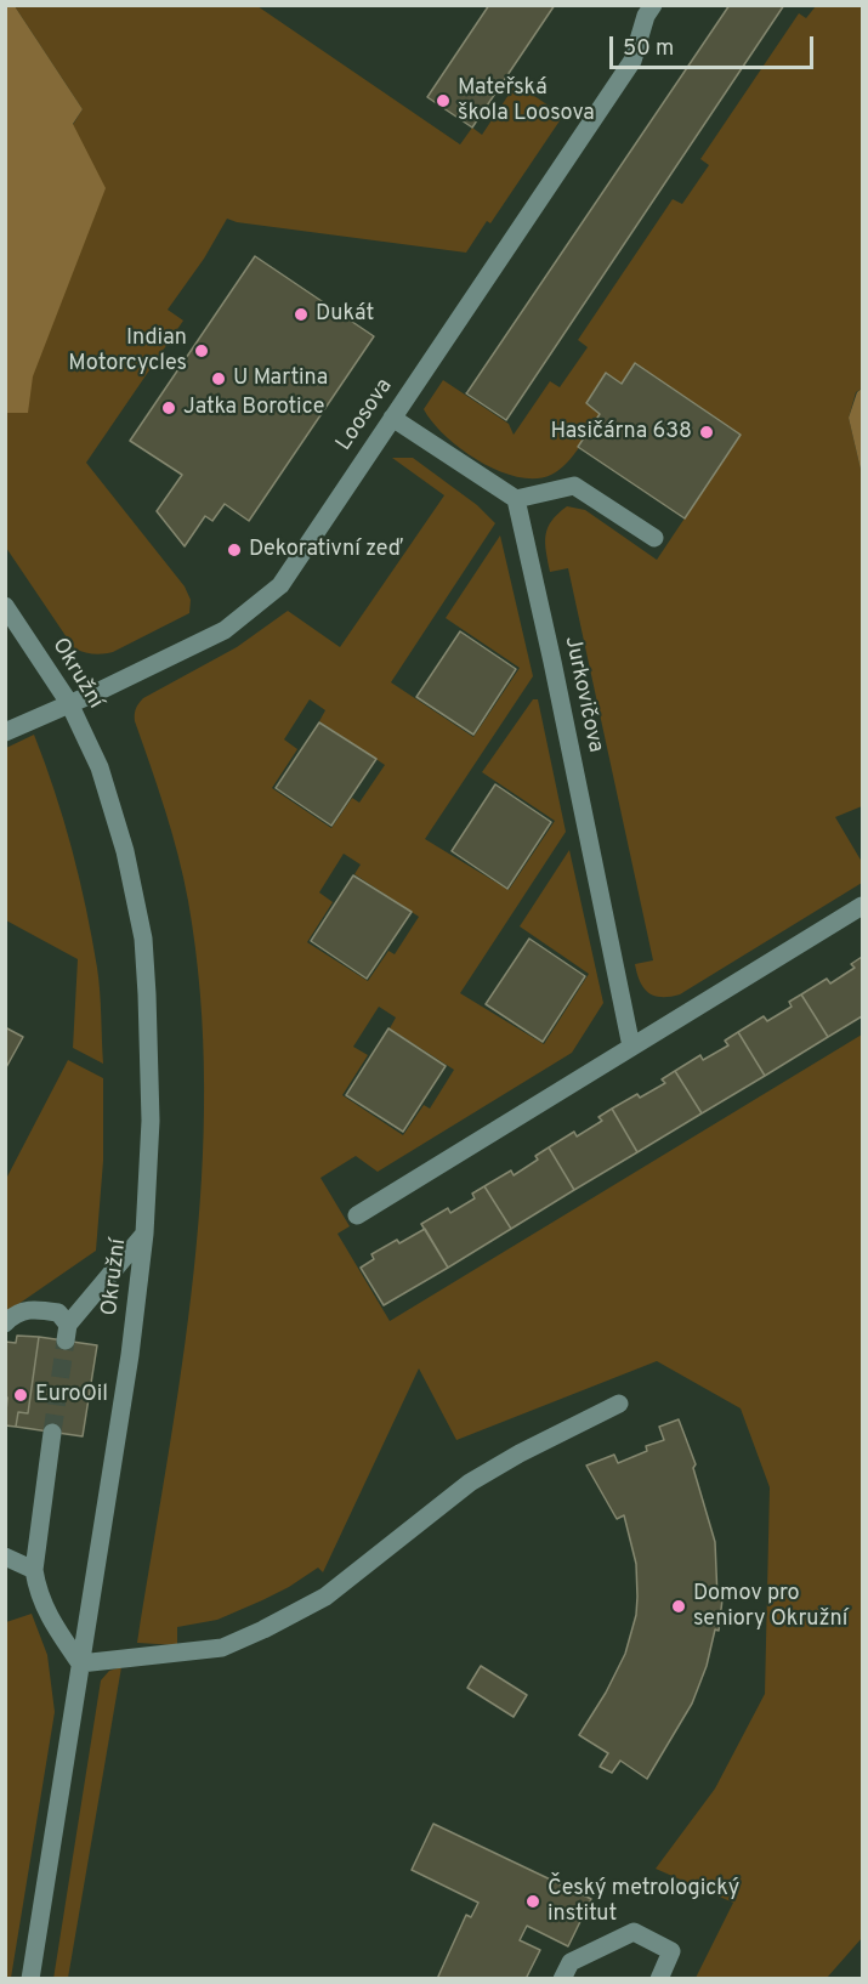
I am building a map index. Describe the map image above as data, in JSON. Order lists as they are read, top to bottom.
{
  "streets": {
    "street": ["Loosova", "Okružní", "Jurkovičova"]
  },
  "crossings": [
    ["Loosova", "Okružní"]
  ],
  "places": [
    "Mateřská škola Loosova",
    "Dukát",
    "Indian Motorcycles",
    "U Martina",
    "Jatka Borotice",
    "Hasičárna 638",
    "Dekorativní zeď",
    "EuroOil",
    "Domov pro seniory Okružní",
    "Český metrologický institut"
  ],
  "scale_bar": "50 m"
}
